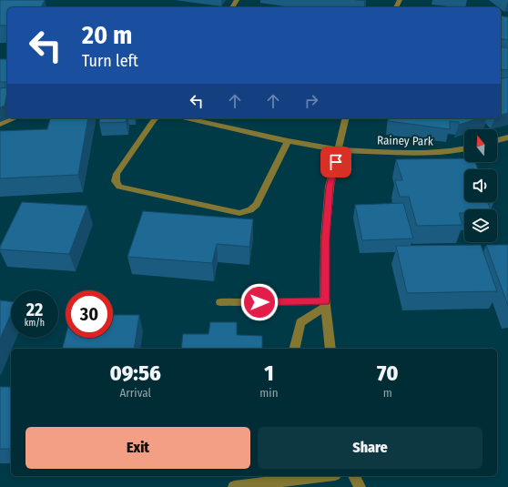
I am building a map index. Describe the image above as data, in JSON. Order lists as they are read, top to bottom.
{
  "streets": {
    "street": ["Rainey Park"]
  },
  "north": "top",
  "page": {
    "turn": ["20 m", "Turn left"],
    "speed": "22 km/h",
    "limit": "30",
    "eta": [
      "09:56",
      "Arrival",
      "1",
      "min",
      "70",
      "m"
    ],
    "buttons": ["Exit", "Share"]
  }
}
